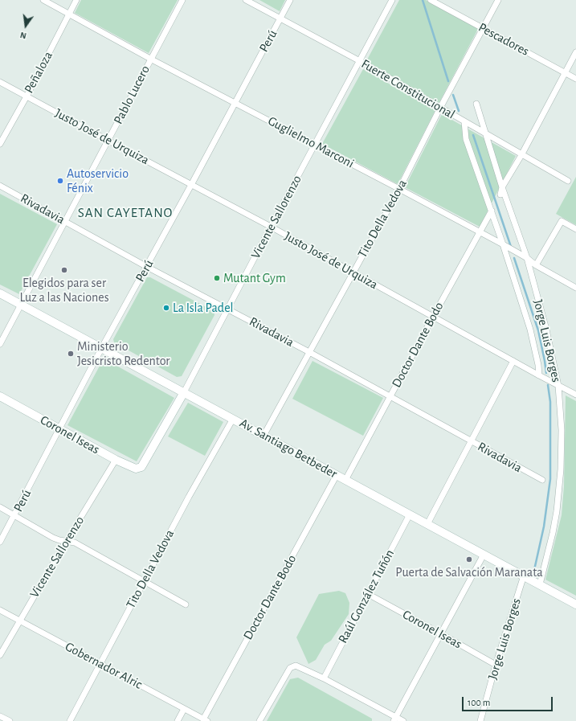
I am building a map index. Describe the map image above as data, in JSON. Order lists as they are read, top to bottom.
{
  "streets": {
    "main road": ["Vicente Sallorenzo", "Coronel Iseas", "Av. Santiago Betbeder"],
    "street": [
      "Pescadores",
      "Perú",
      "Peñaloza",
      "Fuerte Constitucional",
      "Pablo Lucero",
      "Justo José de Urquiza",
      "Guglielmo Marconi",
      "Rivadavia",
      "Tito Della Vedova",
      "Jorge Luis Borges",
      "Doctor Dante Bodo",
      "Raúl González Tuñón",
      "Gobernador Alric"
    ]
  },
  "crossings": [
    ["Pescadores", "Tito Della Vedova"],
    ["Perú", "Fuerte Constitucional"],
    ["Perú", "Justo José de Urquiza"],
    ["Perú", "Guglielmo Marconi"],
    ["Perú", "Rivadavia"],
    ["Perú", "Coronel Iseas"],
    ["Perú", "Av. Santiago Betbeder"],
    ["Peñaloza", "Justo José de Urquiza"],
    ["Peñaloza", "Guglielmo Marconi"],
    ["Fuerte Constitucional", "Vicente Sallorenzo"],
    ["Fuerte Constitucional", "Tito Della Vedova"],
    ["Fuerte Constitucional", "Jorge Luis Borges"],
    ["Pablo Lucero", "Justo José de Urquiza"],
    ["Pablo Lucero", "Guglielmo Marconi"],
    ["Pablo Lucero", "Rivadavia"],
    ["Pablo Lucero", "Av. Santiago Betbeder"],
    ["Justo José de Urquiza", "Vicente Sallorenzo"],
    ["Justo José de Urquiza", "Tito Della Vedova"],
    ["Justo José de Urquiza", "Jorge Luis Borges"],
    ["Justo José de Urquiza", "Doctor Dante Bodo"],
    ["Guglielmo Marconi", "Vicente Sallorenzo"],
    ["Guglielmo Marconi", "Tito Della Vedova"],
    ["Guglielmo Marconi", "Jorge Luis Borges"],
    ["Guglielmo Marconi", "Doctor Dante Bodo"],
    ["Rivadavia", "Vicente Sallorenzo"],
    ["Rivadavia", "Tito Della Vedova"],
    ["Rivadavia", "Doctor Dante Bodo"],
    ["Vicente Sallorenzo", "Coronel Iseas"],
    ["Vicente Sallorenzo", "Av. Santiago Betbeder"],
    ["Vicente Sallorenzo", "Gobernador Alric"],
    ["Tito Della Vedova", "Av. Santiago Betbeder"],
    ["Tito Della Vedova", "Gobernador Alric"],
    ["Jorge Luis Borges", "Doctor Dante Bodo"],
    ["Jorge Luis Borges", "Coronel Iseas"],
    ["Jorge Luis Borges", "Av. Santiago Betbeder"],
    ["Doctor Dante Bodo", "Av. Santiago Betbeder"],
    ["Doctor Dante Bodo", "Gobernador Alric"],
    ["Coronel Iseas", "Raúl González Tuñón"],
    ["Av. Santiago Betbeder", "Raúl González Tuñón"]
  ],
  "districts": ["SAN CAYETANO"],
  "places": [
    "Autoservicio Fénix",
    "Elegidos para ser Luz a las Naciones",
    "Mutant Gym",
    "La Isla Padel",
    "Ministerio Jesicristo Redentor",
    "Puerta de Salvación Maranata"
  ],
  "scale_bar": "100 m",
  "north": "bottom"
}
